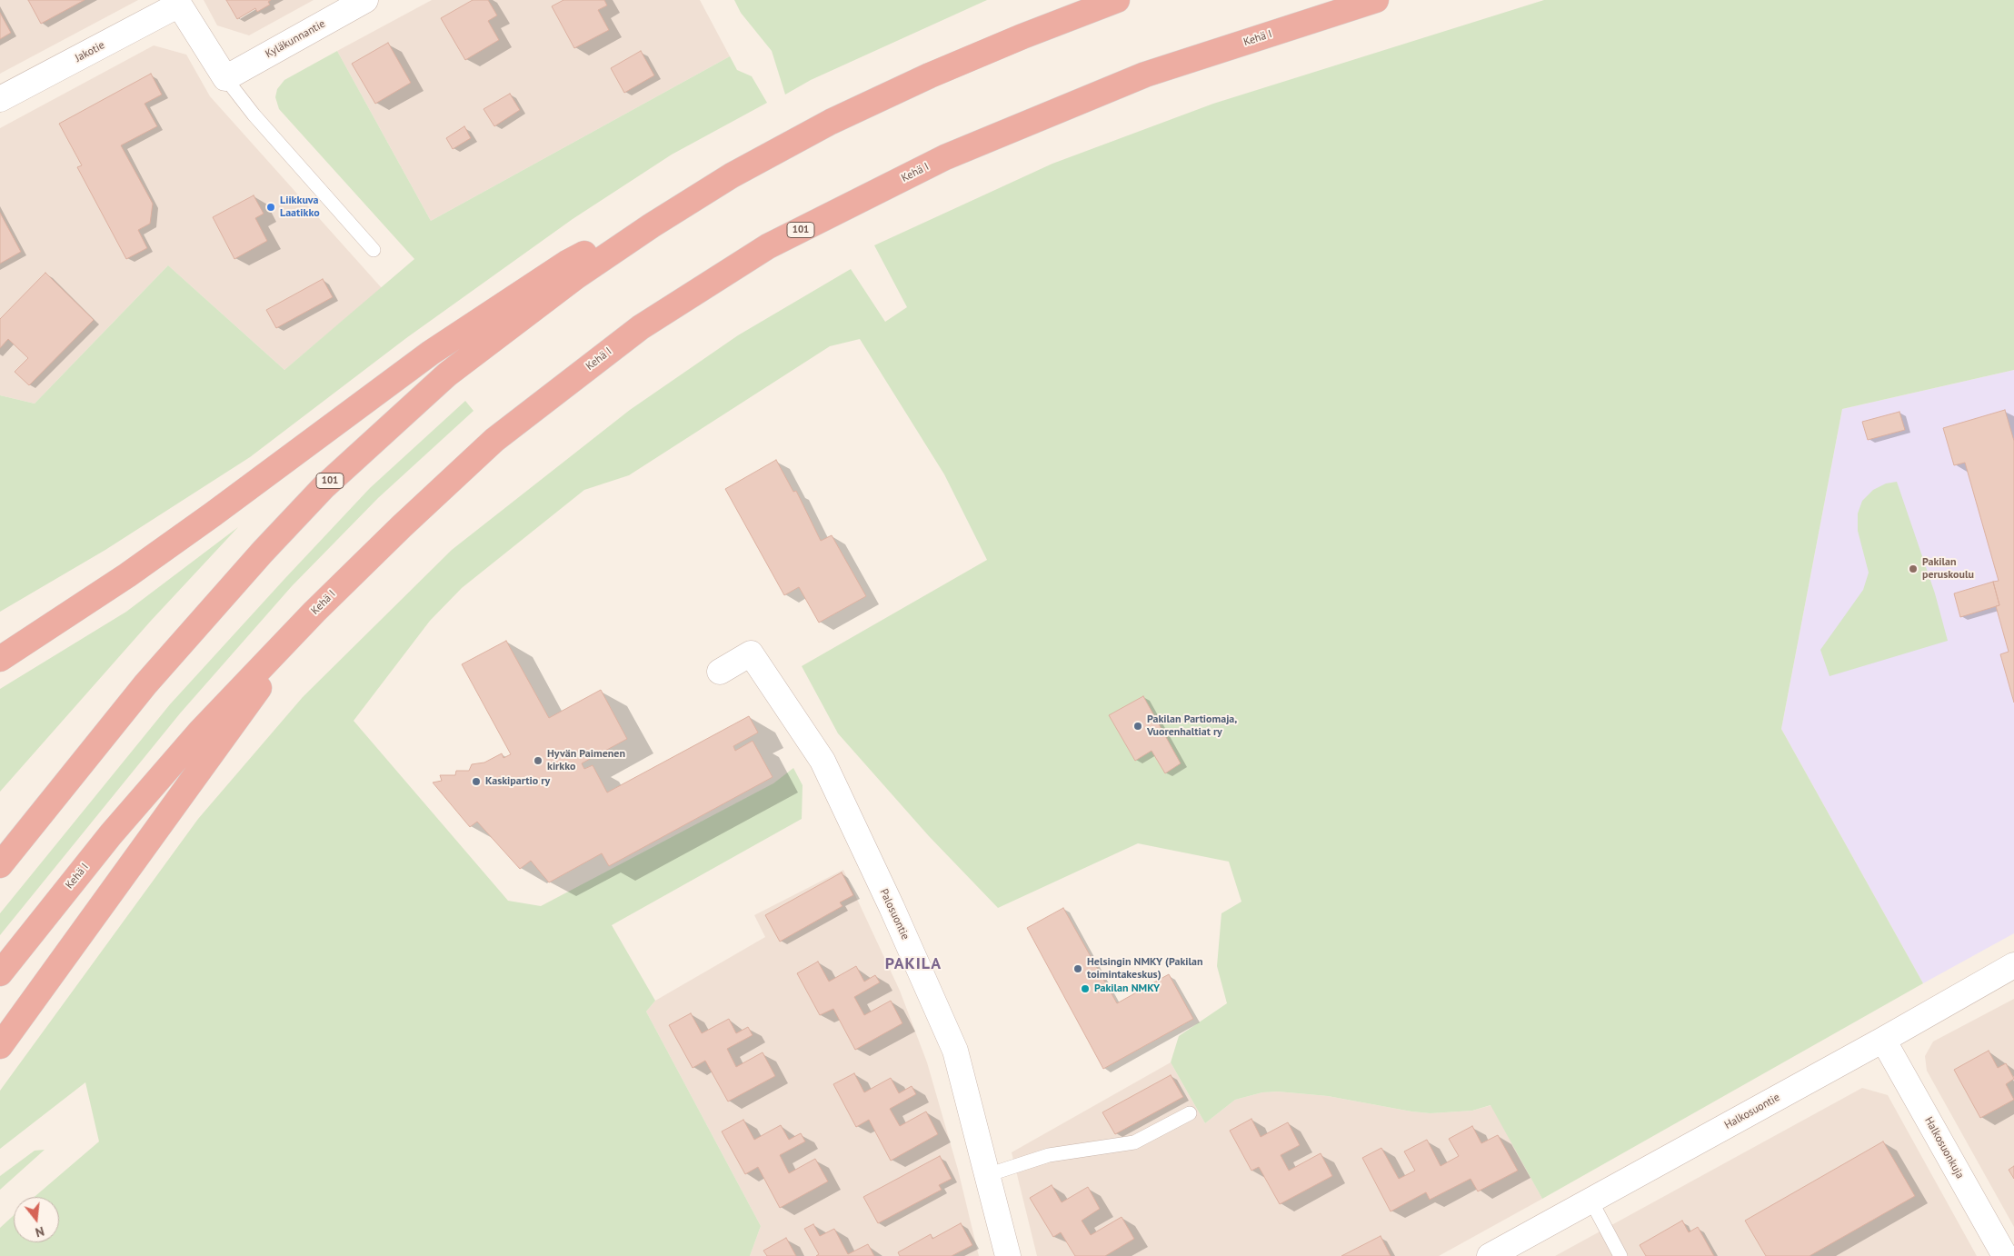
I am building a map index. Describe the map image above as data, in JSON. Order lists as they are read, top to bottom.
{
  "streets": {
    "highway": ["Kehä I", "101"],
    "street": [
      "Kyläkunnantie",
      "Jakotie",
      "Palosuontie",
      "Halkosuontie",
      "Halkosuonkuja"
    ]
  },
  "crossings": [
    ["Kyläkunnantie", "Jakotie"],
    ["Halkosuontie", "Halkosuonkuja"]
  ],
  "districts": ["PAKILA"],
  "places": [
    "Liikkuva Laatikko",
    "Pakilan peruskoulu",
    "Pakilan Partiomaja, Vuorenhaltiat ry",
    "Hyvän Paimenen kirkko",
    "Kaskipartio ry",
    "Helsingin NMKY (Pakilan toimintakeskus)",
    "Pakilan NMKY"
  ],
  "north": "bottom"
}
